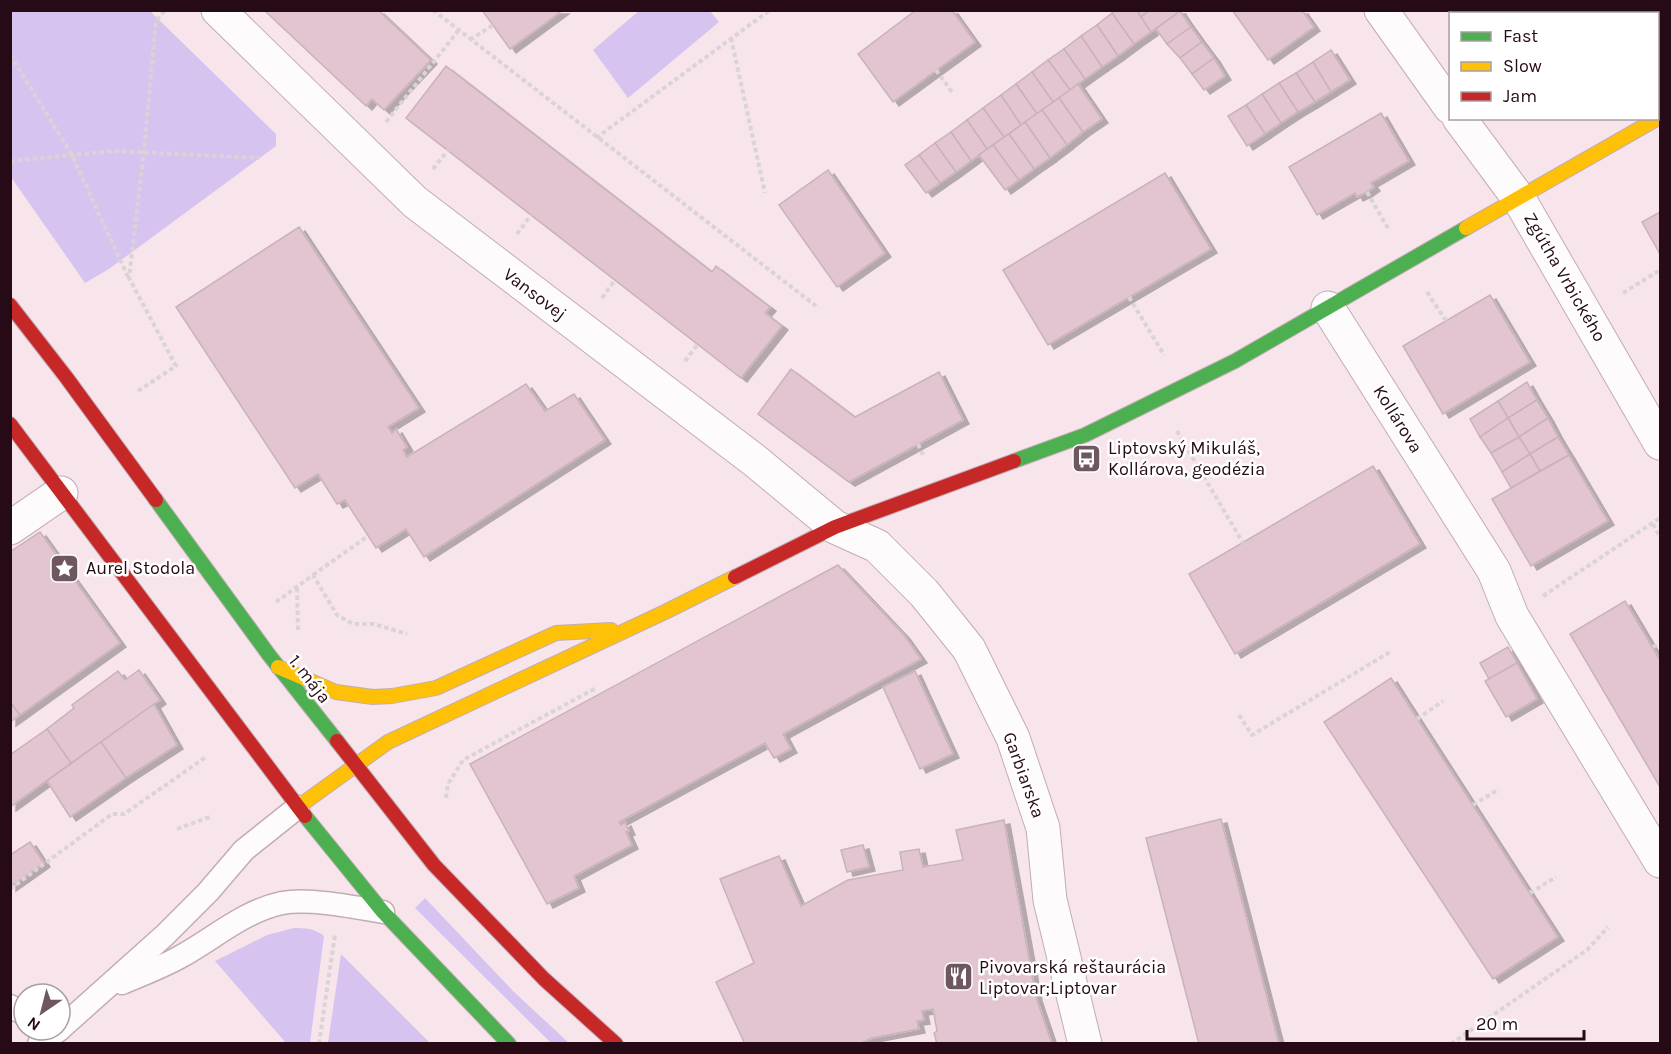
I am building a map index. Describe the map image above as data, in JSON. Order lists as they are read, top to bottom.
{
  "streets": {
    "street": [
      "Zgútha Vrbického",
      "Vansovej",
      "Kollárova",
      "1. mája",
      "Garbiarska"
    ]
  },
  "crossings": [
    ["Vansovej", "Garbiarska"]
  ],
  "places": {
    "bus stop": ["Liptovský Mikuláš, Kollárova, geodézia"],
    "place": ["Aurel Stodola"],
    "restaurant": ["Pivovarská reštaurácia Liptovar;Liptovar"]
  },
  "legend": ["Fast", "Slow", "Jam"],
  "scale_bar": "20 m",
  "north": "bottom left"
}
